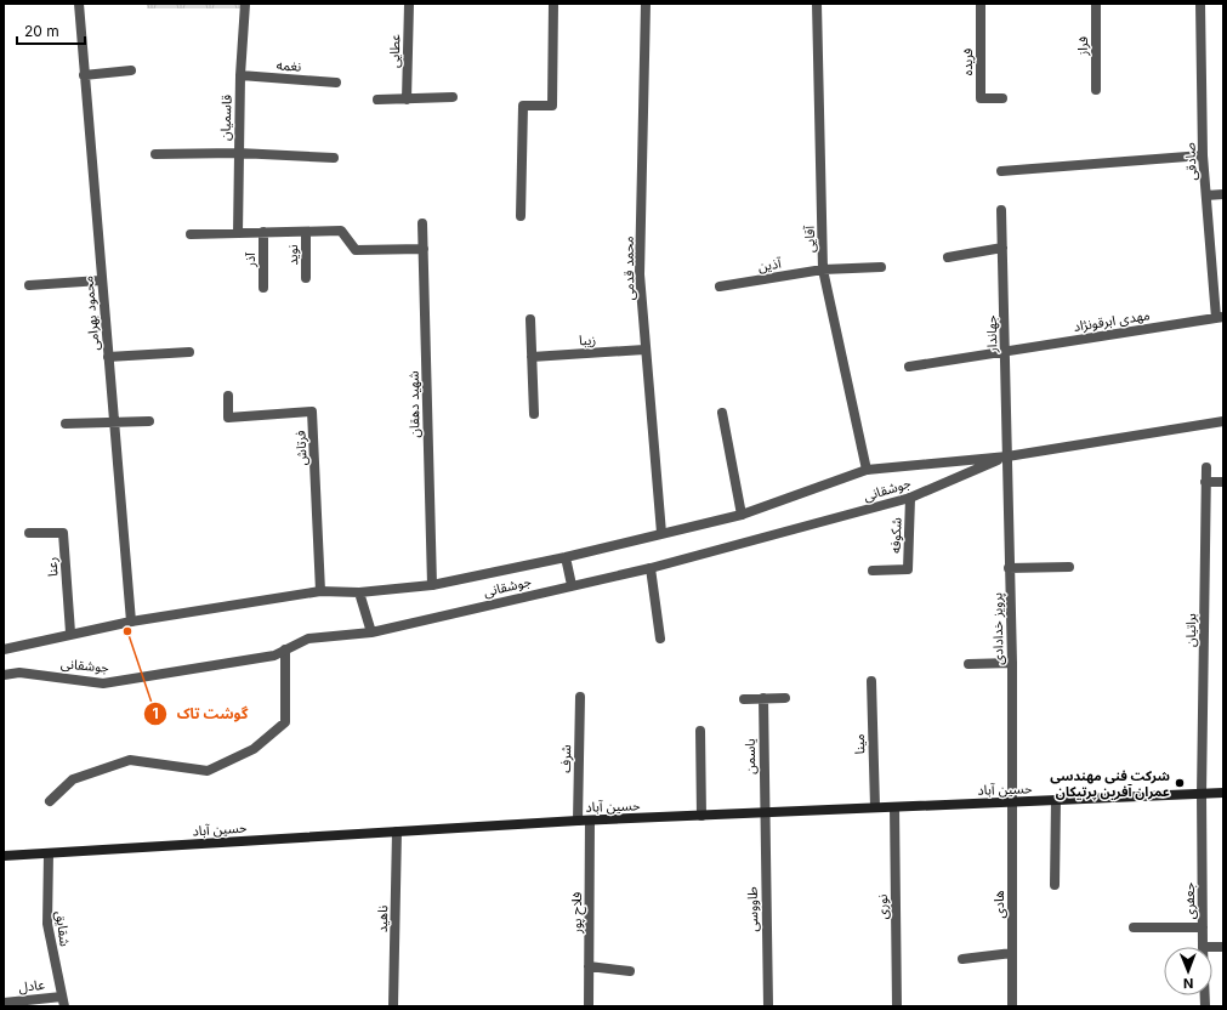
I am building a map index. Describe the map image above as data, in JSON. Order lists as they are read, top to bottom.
{
  "streets": {
    "main road": ["حسین آباد"],
    "street": [
      "فراز",
      "عطایی",
      "فریده",
      "نغمه",
      "قاسمیان",
      "صادقی",
      "آقایی",
      "نوید",
      "آذر",
      "آذین",
      "محمد قدمی",
      "محمود بهرامی",
      "مهدی ابرقونژاد",
      "جهاندار",
      "زیبا",
      "شهید دهقان",
      "فرتاش",
      "جوشقانی",
      "شکوفه",
      "رعنا",
      "پرویز خدادادی",
      "براتیان",
      "مینا",
      "یاسمن",
      "شرف",
      "جعفری",
      "هادی",
      "نوری",
      "طاووسی",
      "فلاح پور",
      "ناهید",
      "شقایق",
      "عادل"
    ]
  },
  "crossings": [
    ["نغمه", "قاسمیان"],
    ["صادقی", "مهدی ابرقونژاد"],
    ["آقایی", "آذین"],
    ["آقایی", "جوشقانی"],
    ["محمد قدمی", "زیبا"],
    ["محمد قدمی", "جوشقانی"],
    ["محمود بهرامی", "جوشقانی"],
    ["مهدی ابرقونژاد", "جهاندار"],
    ["جهاندار", "جوشقانی"],
    ["جهاندار", "پرویز خدادادی"],
    ["شهید دهقان", "جوشقانی"],
    ["فرتاش", "جوشقانی"],
    ["جوشقانی", "شکوفه"],
    ["جوشقانی", "رعنا"],
    ["جوشقانی", "پرویز خدادادی"],
    ["پرویز خدادادی", "حسین آباد"],
    ["پرویز خدادادی", "هادی"],
    ["براتیان", "حسین آباد"],
    ["براتیان", "جعفری"],
    ["مینا", "حسین آباد"],
    ["یاسمن", "حسین آباد"],
    ["یاسمن", "طاووسی"],
    ["شرف", "حسین آباد"],
    ["حسین آباد", "جعفری"],
    ["حسین آباد", "هادی"],
    ["حسین آباد", "نوری"],
    ["حسین آباد", "طاووسی"],
    ["حسین آباد", "فلاح پور"],
    ["حسین آباد", "ناهید"],
    ["حسین آباد", "شقایق"],
    ["شقایق", "عادل"]
  ],
  "places": ["گوشت تاک", "شرکت فنی مهندسی عمران آفرین پرتیکان"],
  "scale_bar": "20 m",
  "north": "bottom"
}
